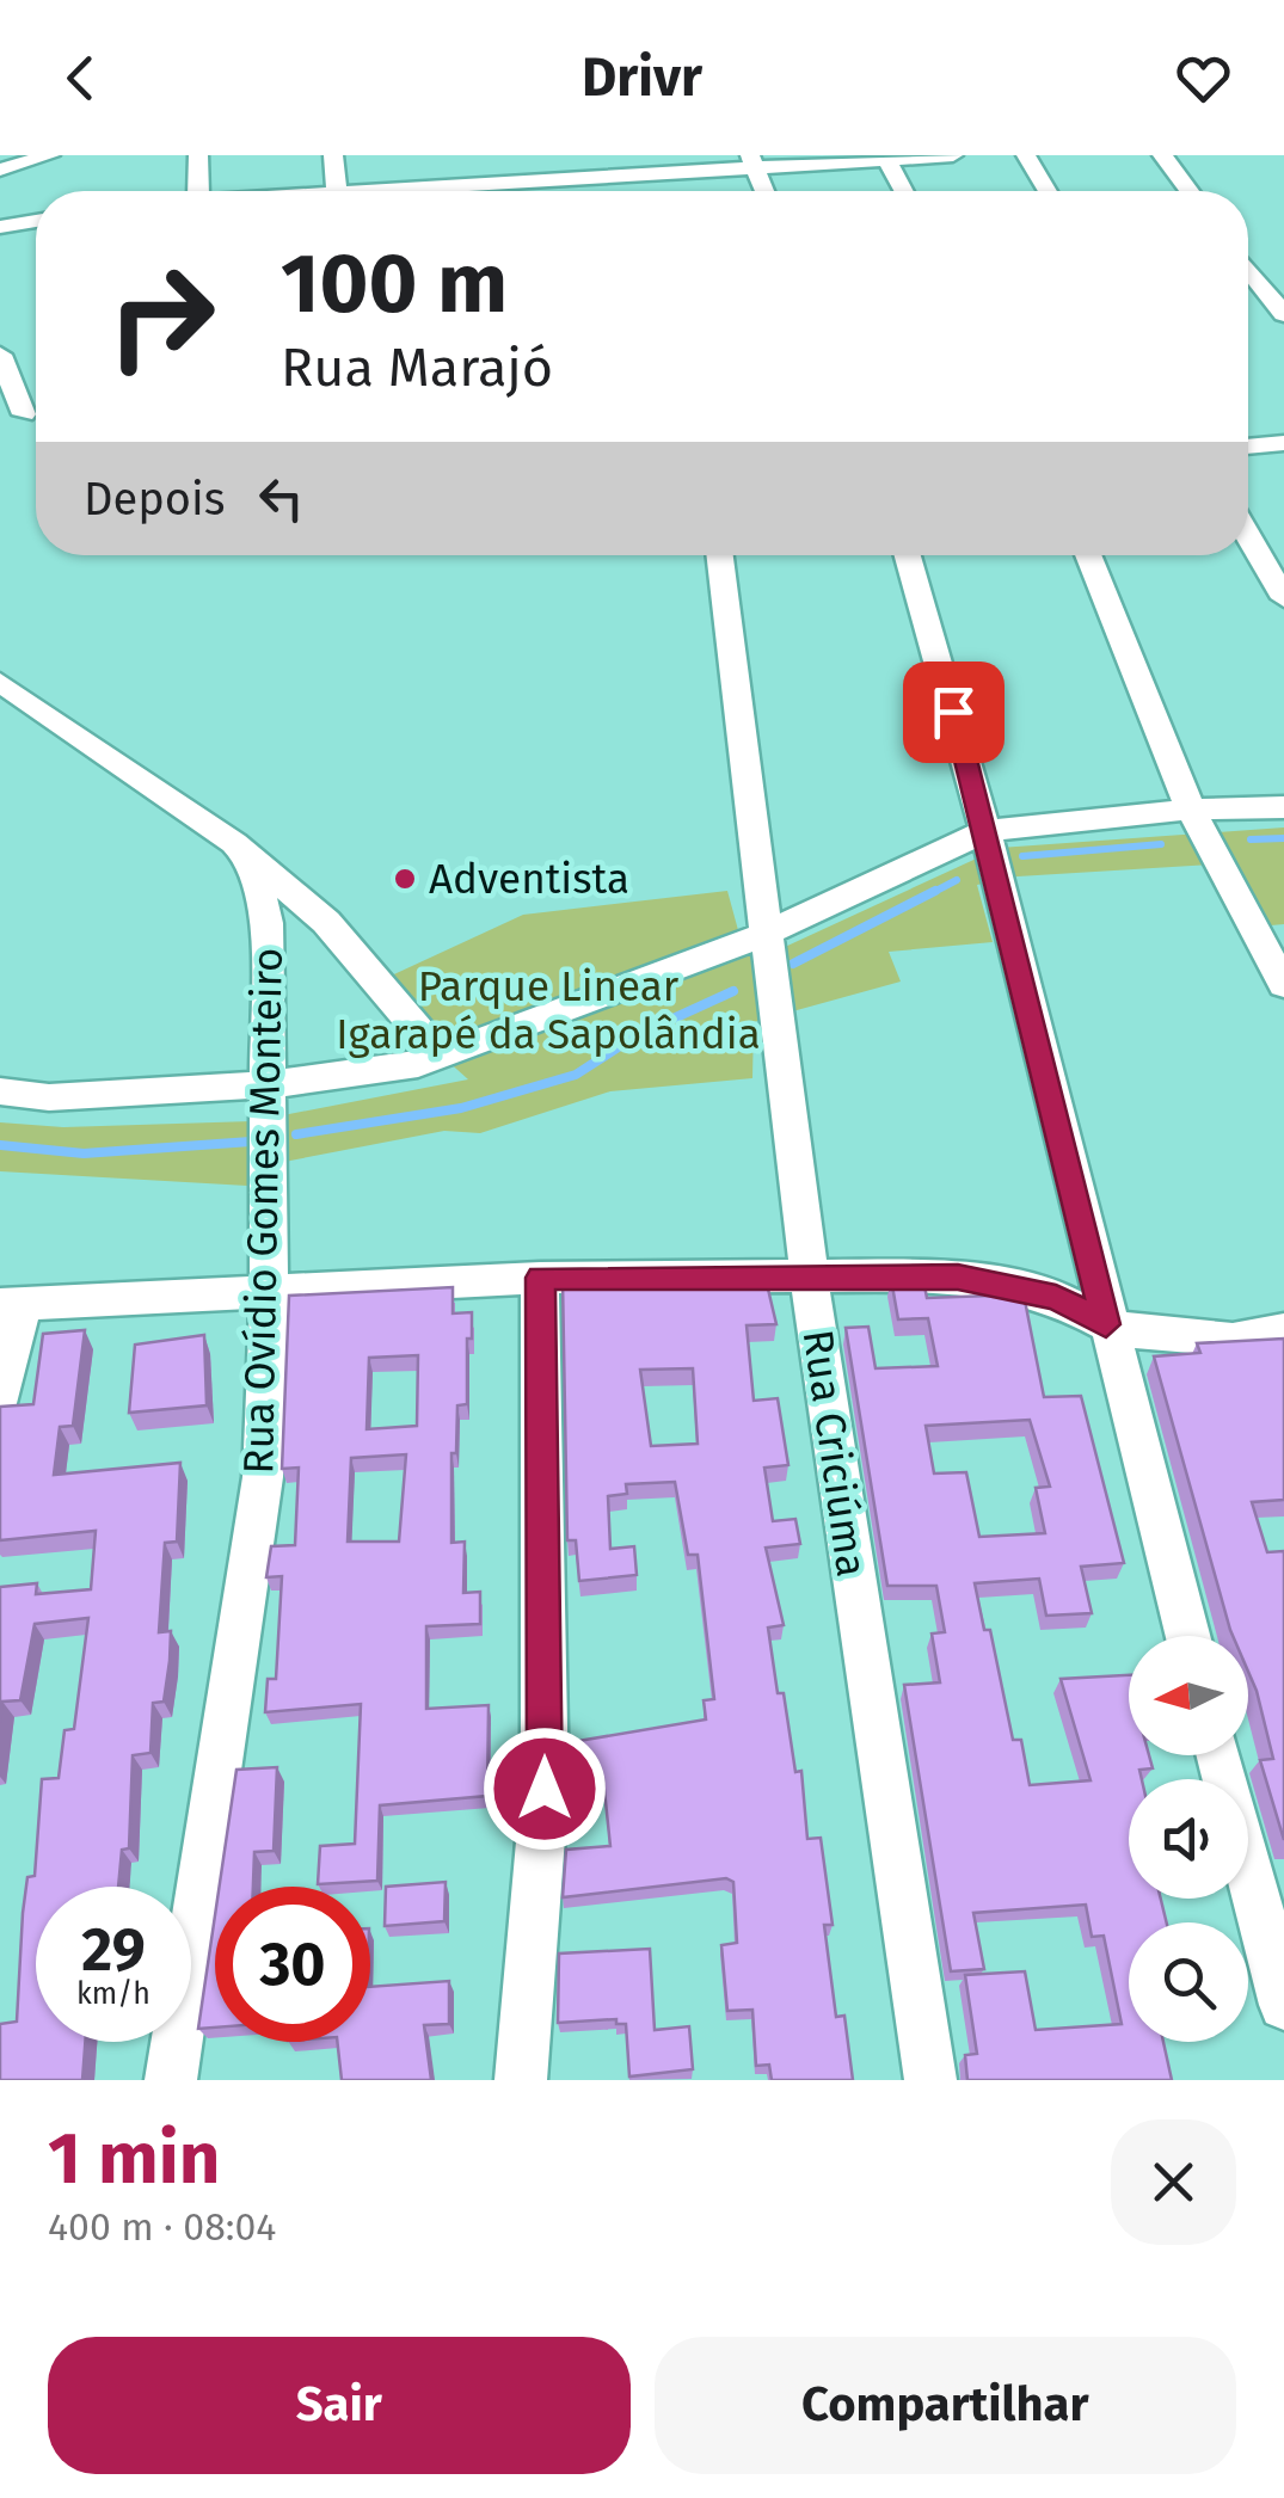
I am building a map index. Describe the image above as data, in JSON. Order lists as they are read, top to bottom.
{
  "streets": {
    "street": ["Rua Ovídio Gomes Monteiro", "Rua Criciúma"]
  },
  "parks": ["Parque Linear Igarapé da Sapolândia"],
  "places": ["Adventista"],
  "north": "left",
  "page": {
    "header": "Drivr",
    "turn": ["100 m", "Rua Marajó"],
    "then": "Depois",
    "speed": "29 km/h",
    "limit": "30",
    "heading": ["1 min", "400 m · 08:04"],
    "buttons": ["Sair", "Compartilhar"]
  }
}
